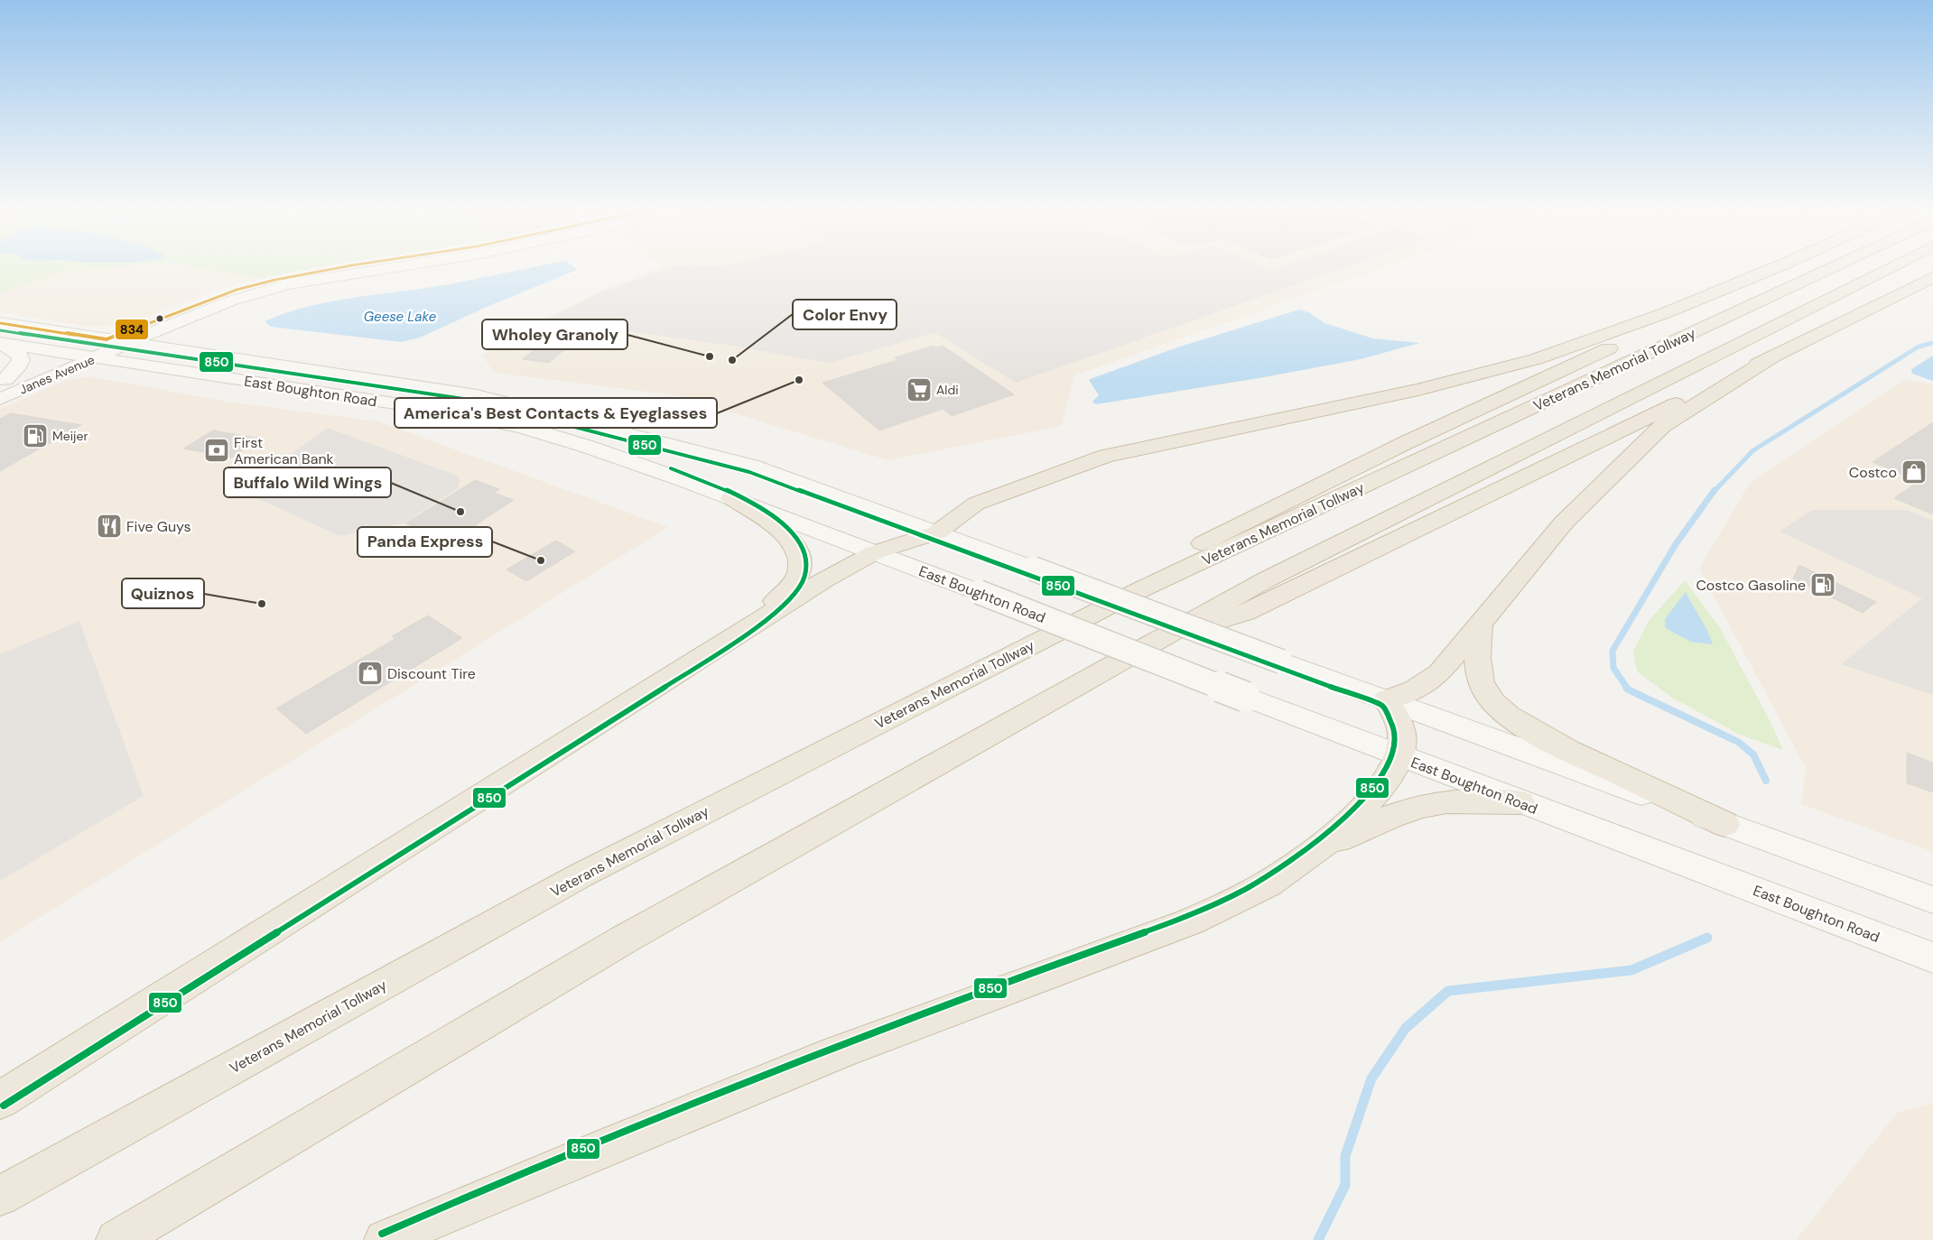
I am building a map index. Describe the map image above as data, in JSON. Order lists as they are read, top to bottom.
{
  "streets": {
    "highway": ["Veterans Memorial Tollway"],
    "main road": ["Janes Avenue", "East Boughton Road"]
  },
  "crossings": [
    ["Janes Avenue", "East Boughton Road"]
  ],
  "water": ["Geese Lake"],
  "places": {
    "other": [
      "Wholey Granoly",
      "Color Envy",
      "America's Best Contacts & Eyeglasses",
      "Buffalo Wild Wings",
      "Panda Express",
      "Quiznos"
    ],
    "supermarket": ["Aldi"],
    "fuel station": ["Meijer", "Costco Gasoline"],
    "bank": ["First American Bank"],
    "shop": ["Costco", "Discount Tire"],
    "restaurant": ["Five Guys"]
  },
  "lines": ["transit line 834", "transit line 850"]
}
